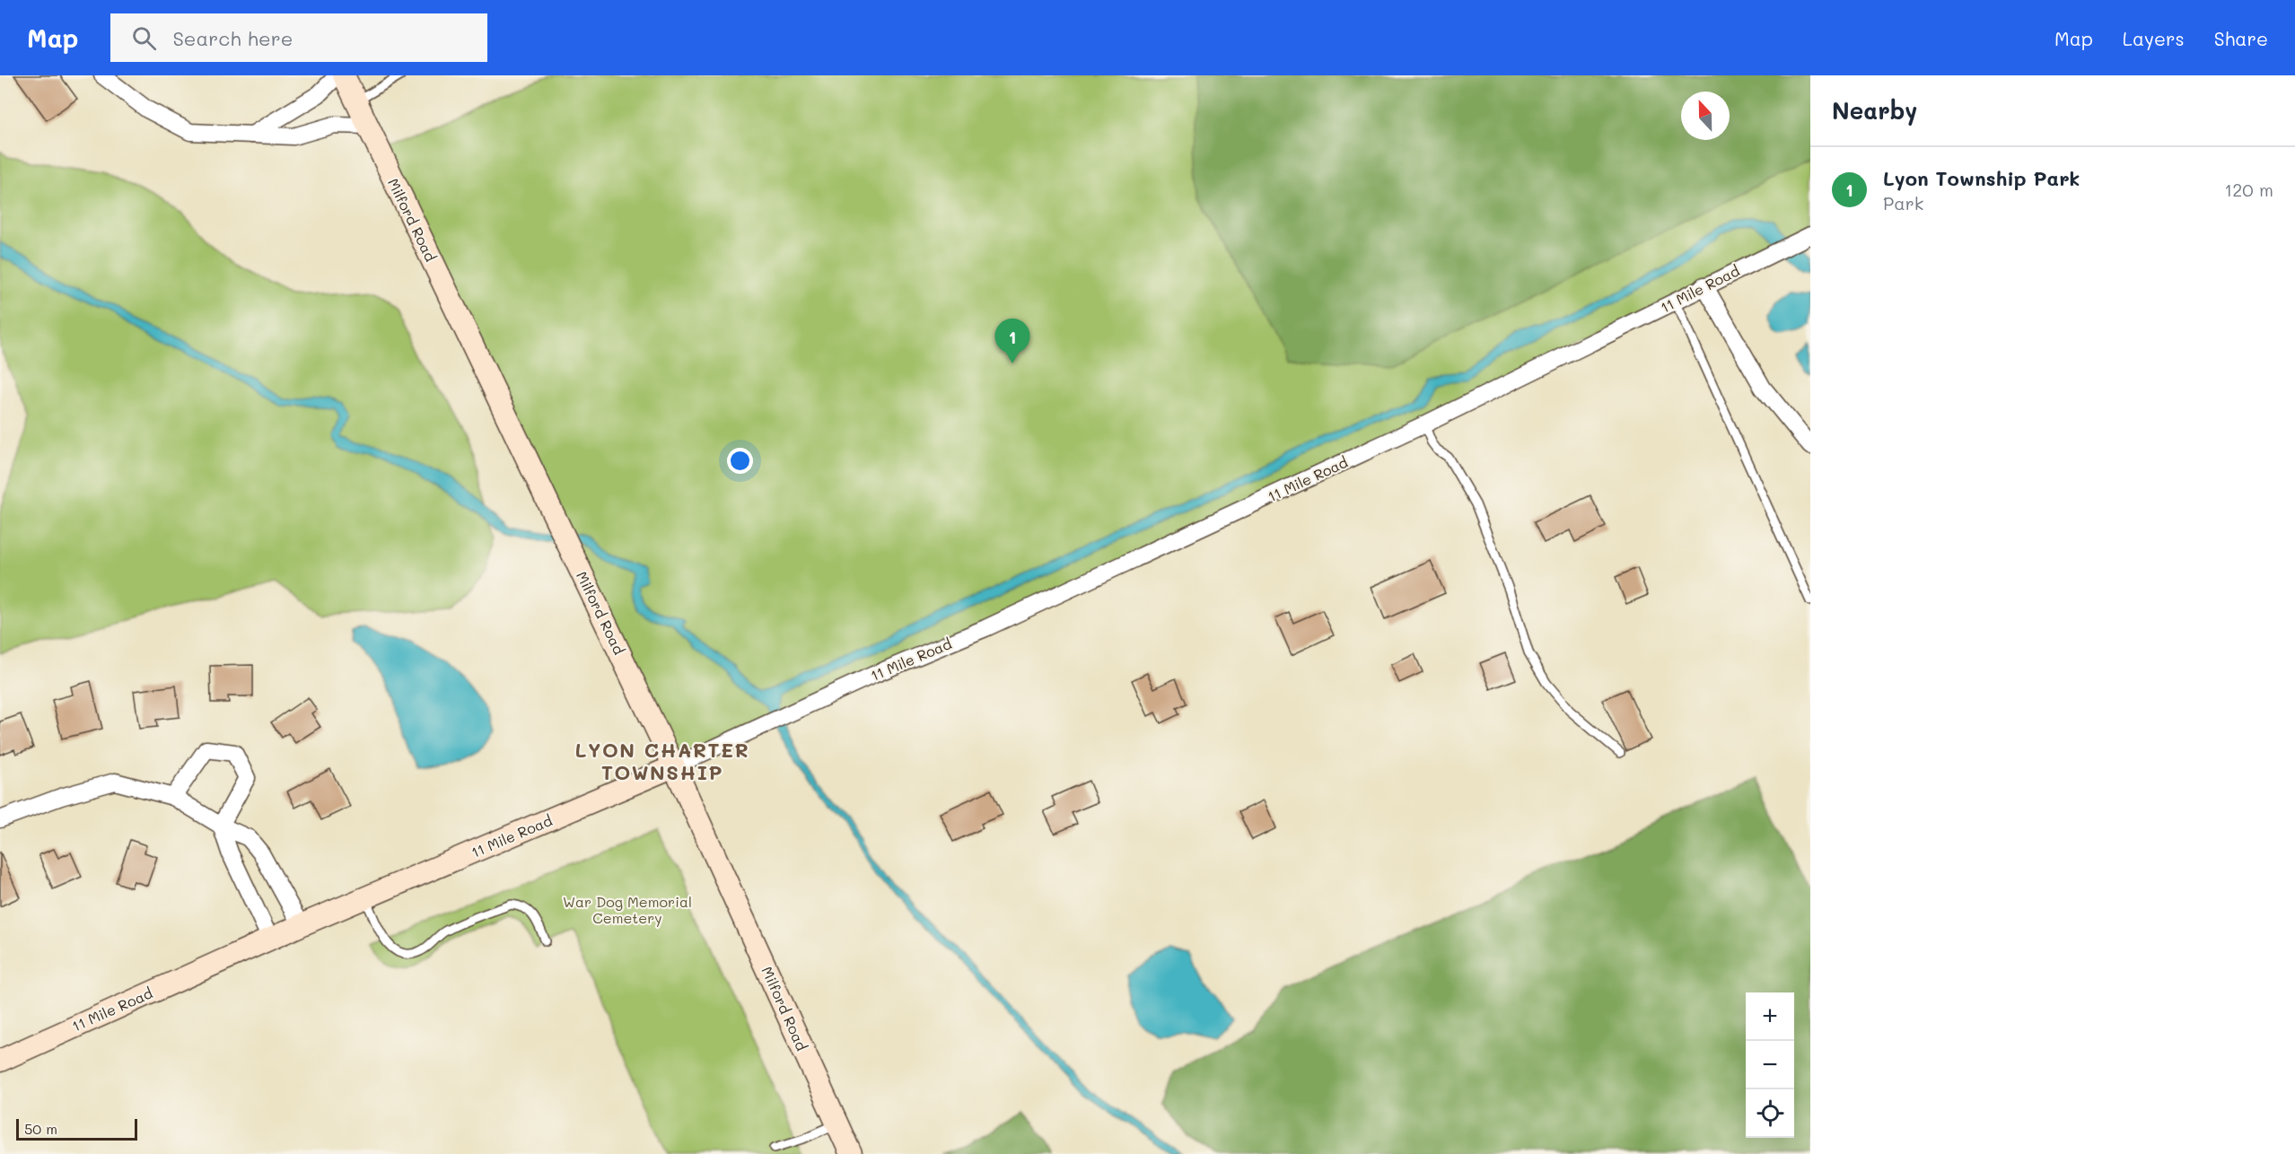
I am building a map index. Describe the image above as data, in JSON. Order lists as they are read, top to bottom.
{
  "streets": {
    "street": ["Milford Road", "11 Mile Road"]
  },
  "crossings": [
    ["Milford Road", "11 Mile Road"]
  ],
  "districts": ["LYON CHARTER TOWNSHIP"],
  "parks": ["War Dog Memorial Cemetery"],
  "scale_bar": "50 m",
  "north": "top",
  "page": {
    "header": "Map",
    "search": "Search here",
    "nav": ["Map", "Layers", "Share"],
    "heading": "Nearby",
    "list": [
      {
        "mark": "1",
        "name": "Lyon Township Park",
        "note": "Park",
        "value": "120 m"
      }
    ],
    "pins": "1",
    "map_buttons": ["+", "−"],
    "scale": "50 m"
  }
}
